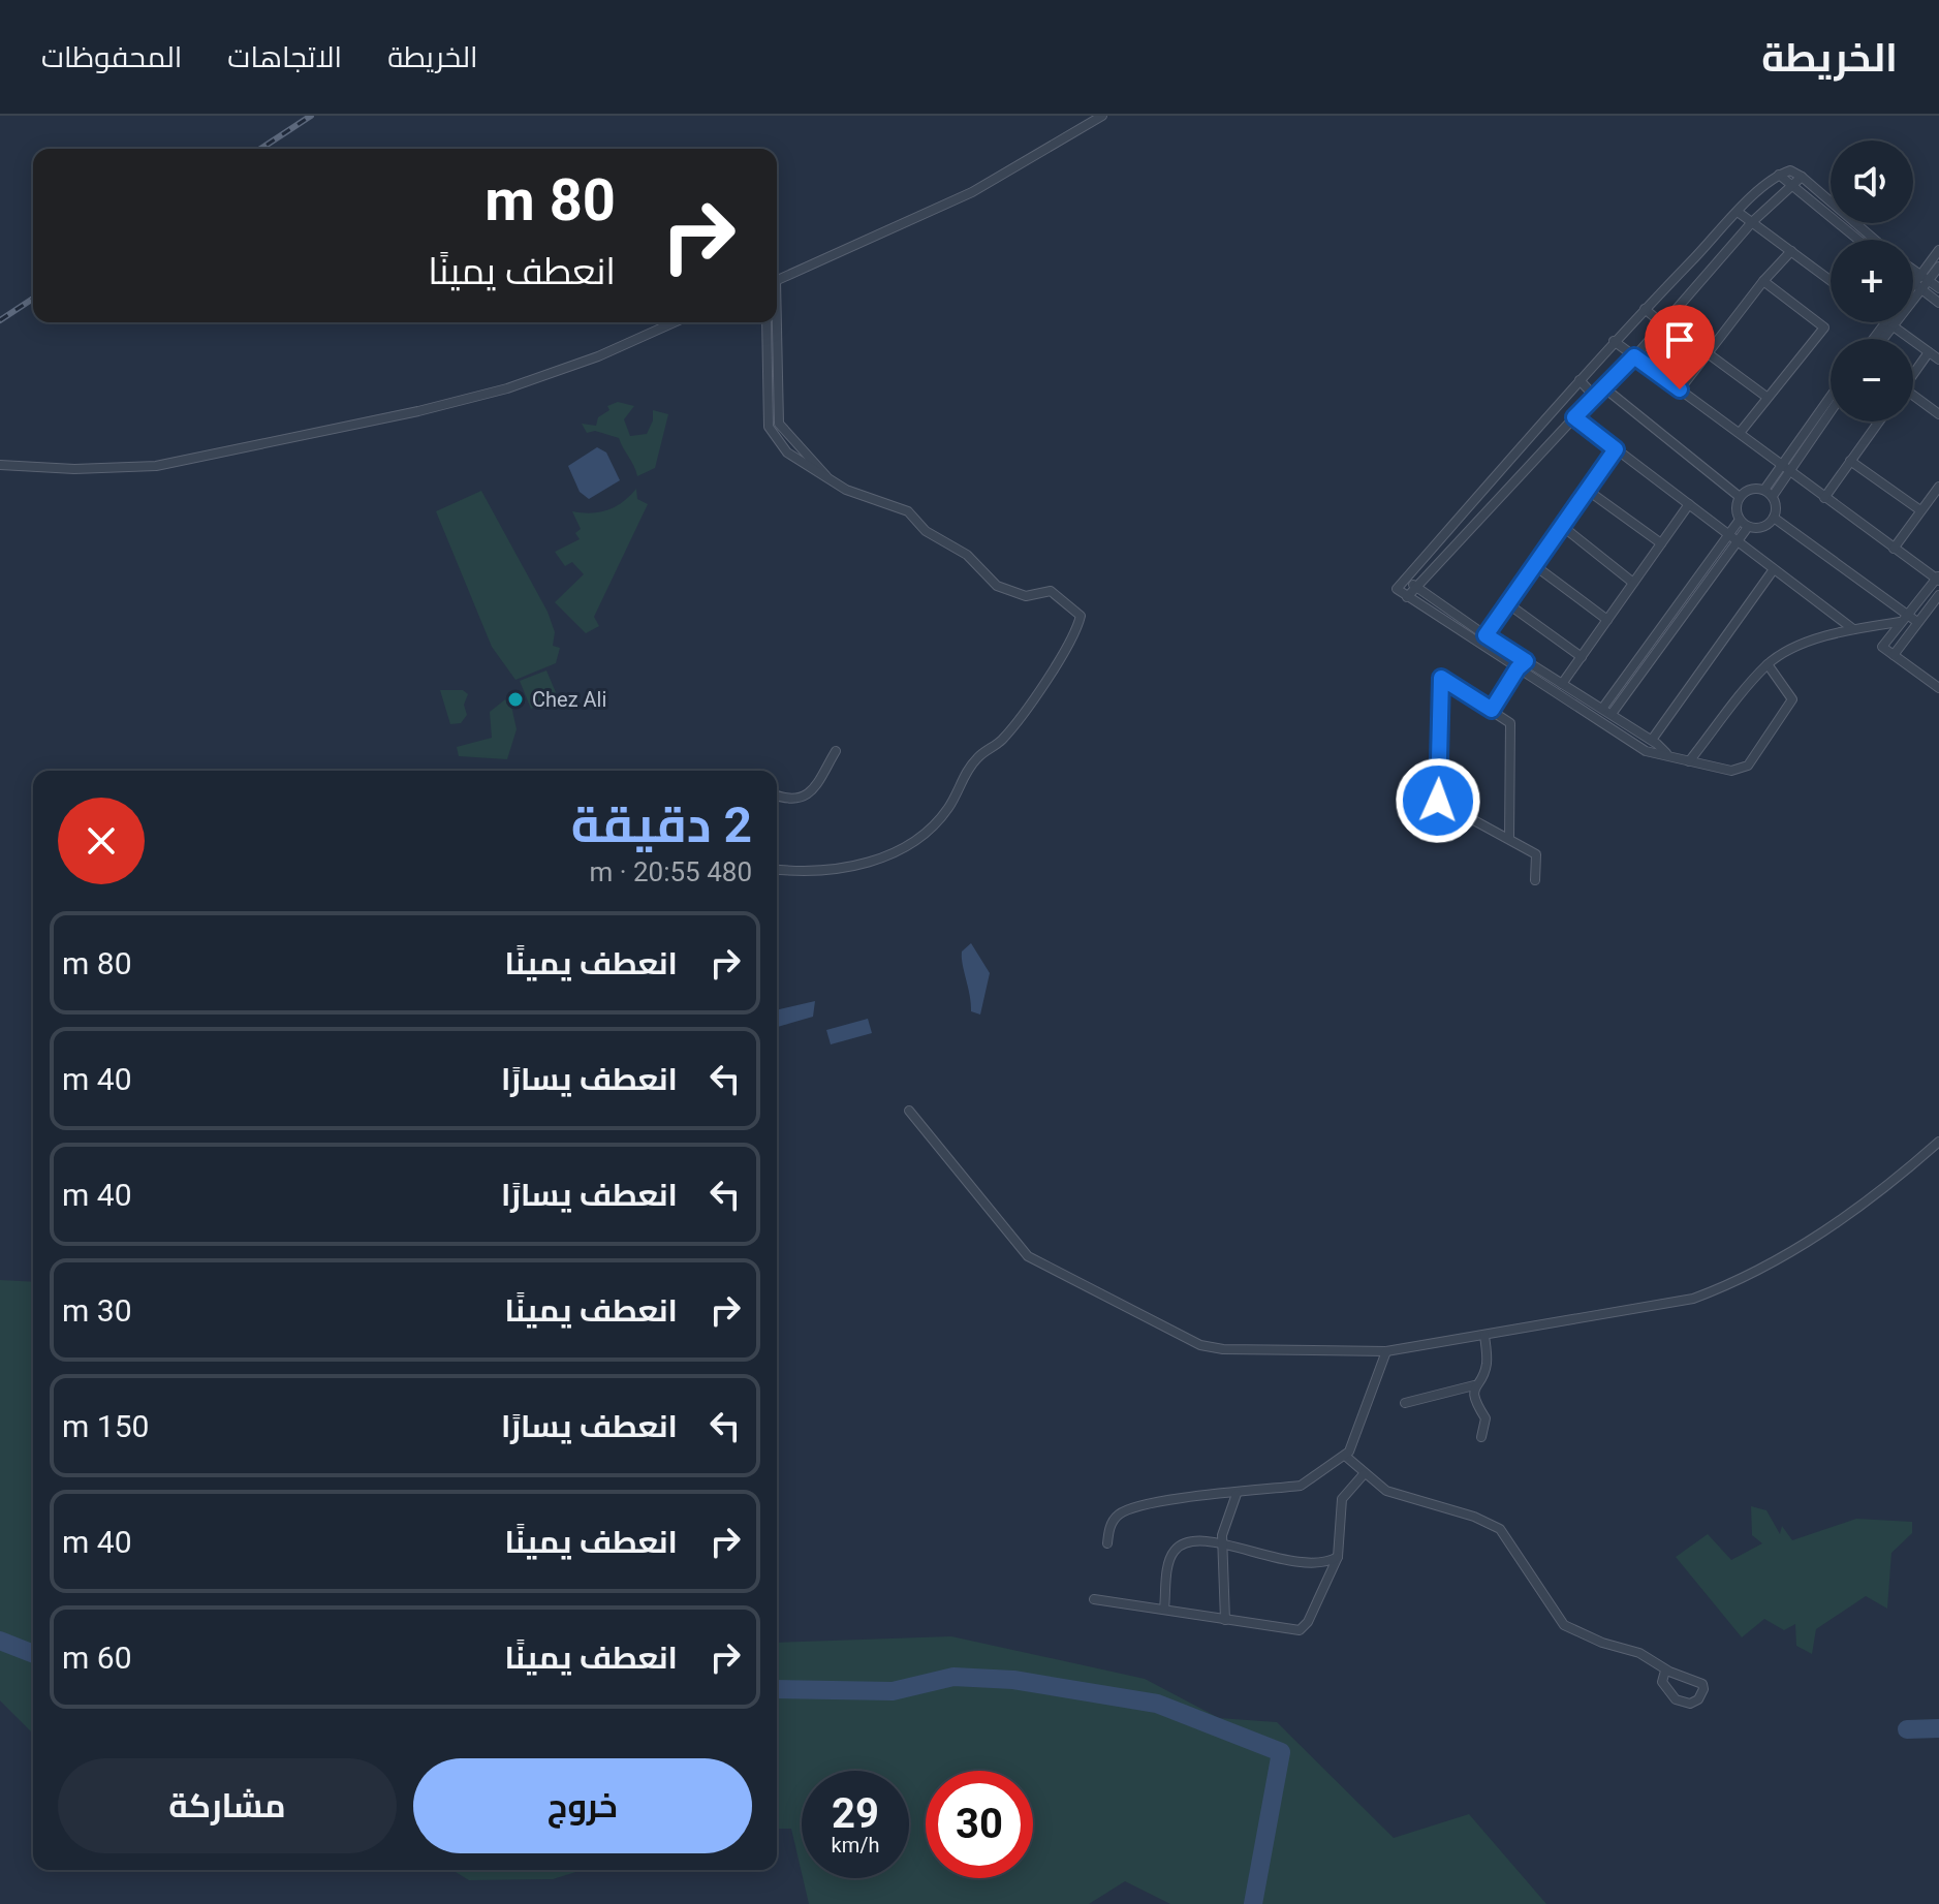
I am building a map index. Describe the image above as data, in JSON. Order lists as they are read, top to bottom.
{
  "places": ["Chez Ali"],
  "page": {
    "header": "الخريطة",
    "nav": ["الخريطة", "الاتجاهات", "المحفوظات"],
    "map_buttons": ["+", "−"],
    "turn": ["80 m", "انعطف يمينًا"],
    "heading": ["2 دقيقة", "480 m · 20:55"],
    "list": [
      {
        "name": "انعطف يمينًا",
        "value": "80 m"
      },
      {
        "name": "انعطف يسارًا",
        "value": "40 m"
      },
      {
        "name": "انعطف يسارًا",
        "value": "40 m"
      },
      {
        "name": "انعطف يمينًا",
        "value": "30 m"
      },
      {
        "name": "انعطف يسارًا",
        "value": "150 m"
      },
      {
        "name": "انعطف يمينًا",
        "value": "40 m"
      },
      {
        "name": "انعطف يمينًا",
        "value": "60 m"
      }
    ],
    "buttons": ["خروج", "مشاركة"],
    "speed": "29 km/h",
    "limit": "30"
  }
}
